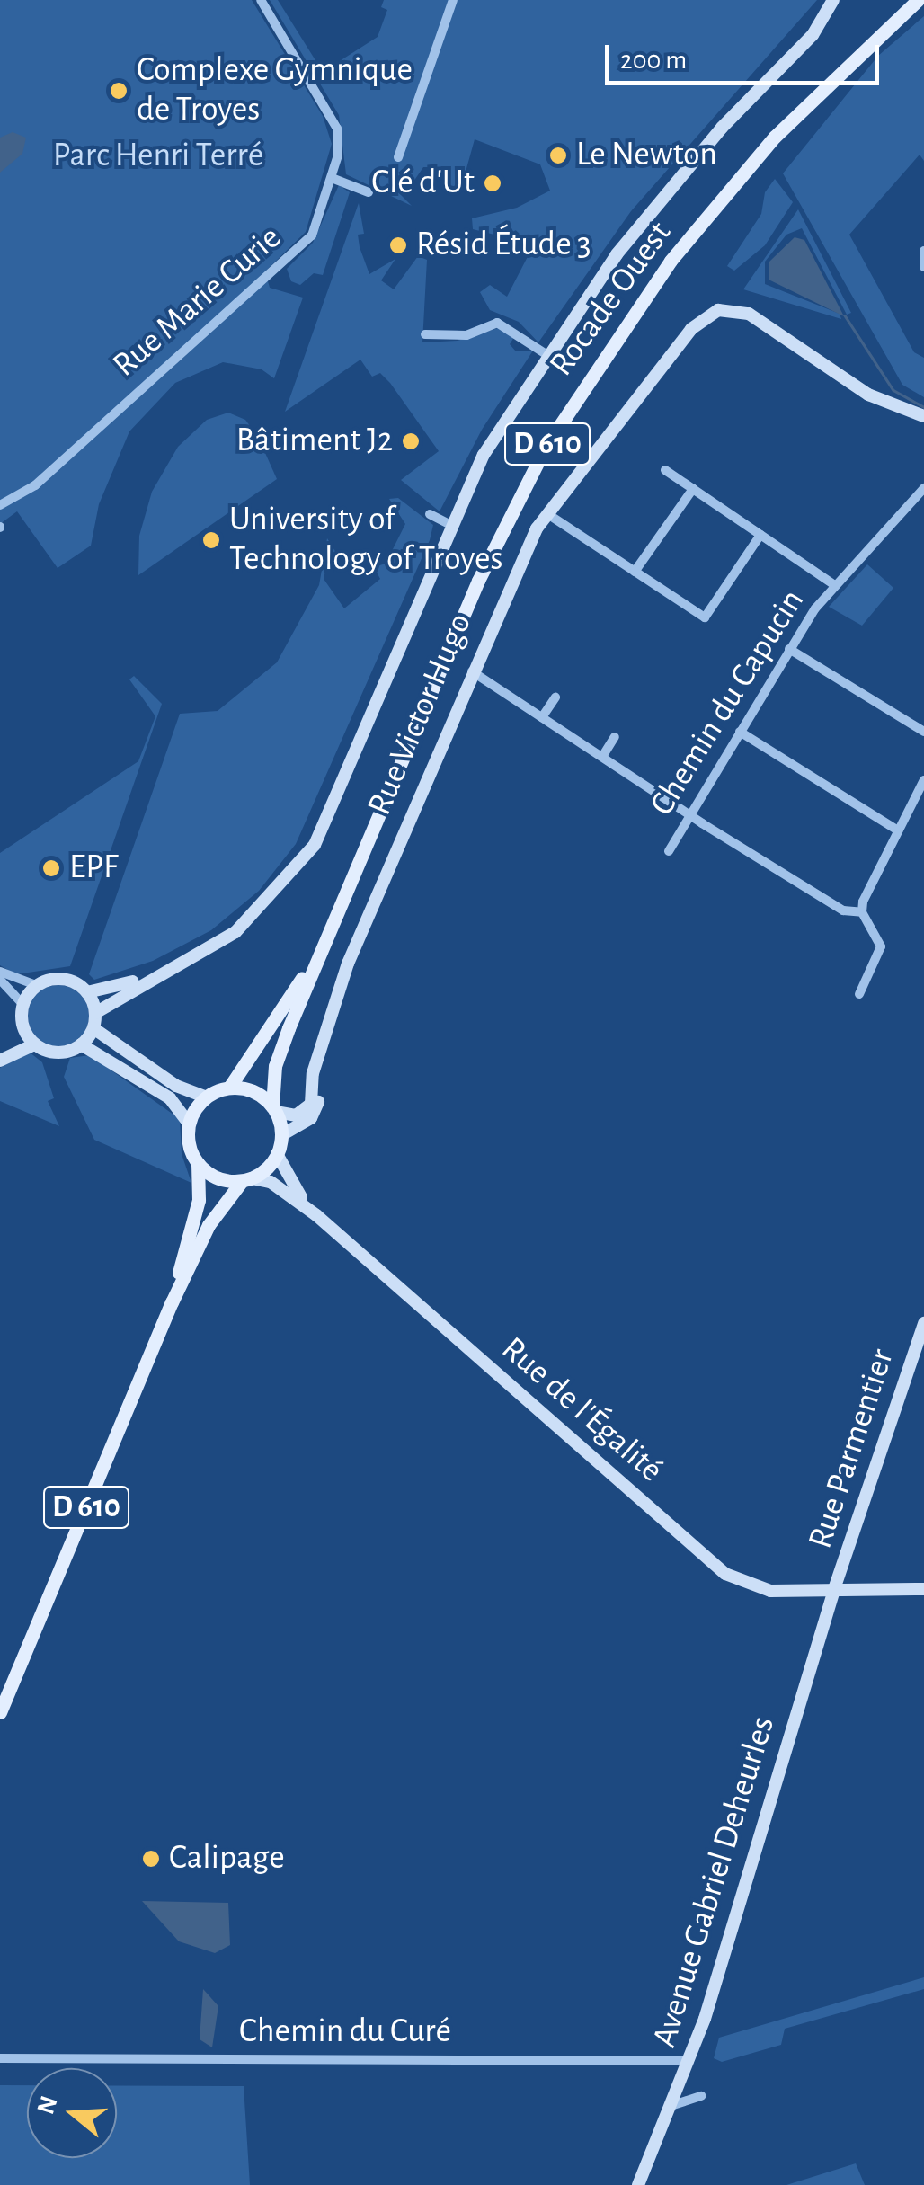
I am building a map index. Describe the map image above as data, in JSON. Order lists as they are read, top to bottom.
{
  "streets": {
    "main road": ["Rocade Ouest", "D 610"],
    "street": [
      "Rue Marie Curie",
      "Chemin du Capucin",
      "Rue Victor Hugo",
      "Rue de l'Égalité",
      "Rue Parmentier",
      "Avenue Gabriel Deheurles",
      "Chemin du Curé"
    ]
  },
  "crossings": [
    ["Rocade Ouest", "D 610"],
    ["Rocade Ouest", "Rue Victor Hugo"],
    ["D 610", "Rue Victor Hugo"],
    ["Rue de l'Égalité", "Rue Parmentier"],
    ["Rue de l'Égalité", "Avenue Gabriel Deheurles"],
    ["Rue Parmentier", "Avenue Gabriel Deheurles"],
    ["Avenue Gabriel Deheurles", "Chemin du Curé"]
  ],
  "parks": ["Parc Henri Terré"],
  "places": [
    "Complexe Gymnique de Troyes",
    "Le Newton",
    "Clé d'Ut",
    "Résid Étude 3",
    "Bâtiment J2",
    "University of Technology of Troyes",
    "EPF",
    "Calipage"
  ],
  "scale_bar": "200 m",
  "north": "left"
}
